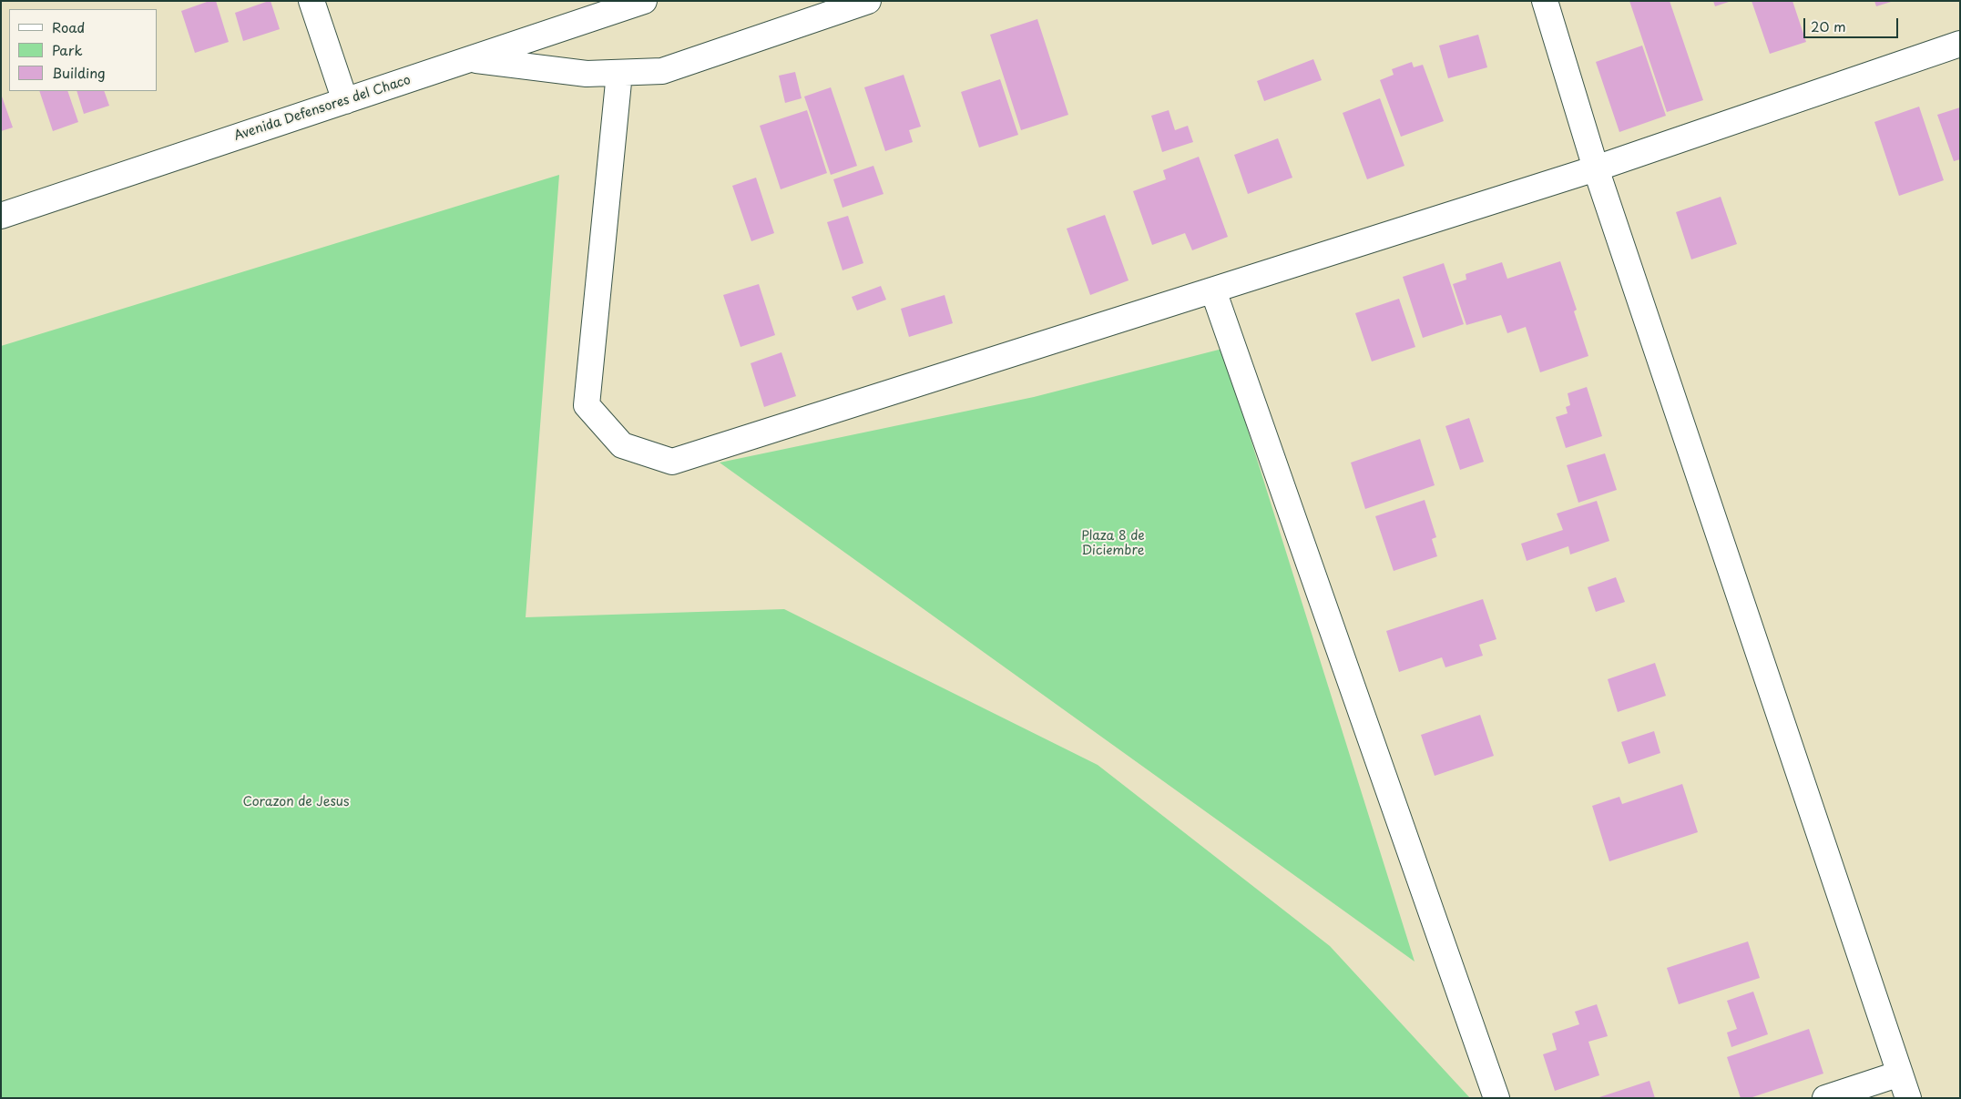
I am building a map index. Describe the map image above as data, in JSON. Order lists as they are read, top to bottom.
{
  "streets": {
    "street": ["Avenida Defensores del Chaco"]
  },
  "parks": ["Plaza 8 de Diciembre", "Corazon de Jesus"],
  "legend": ["Road", "Park", "Building"],
  "scale_bar": "20 m"
}
